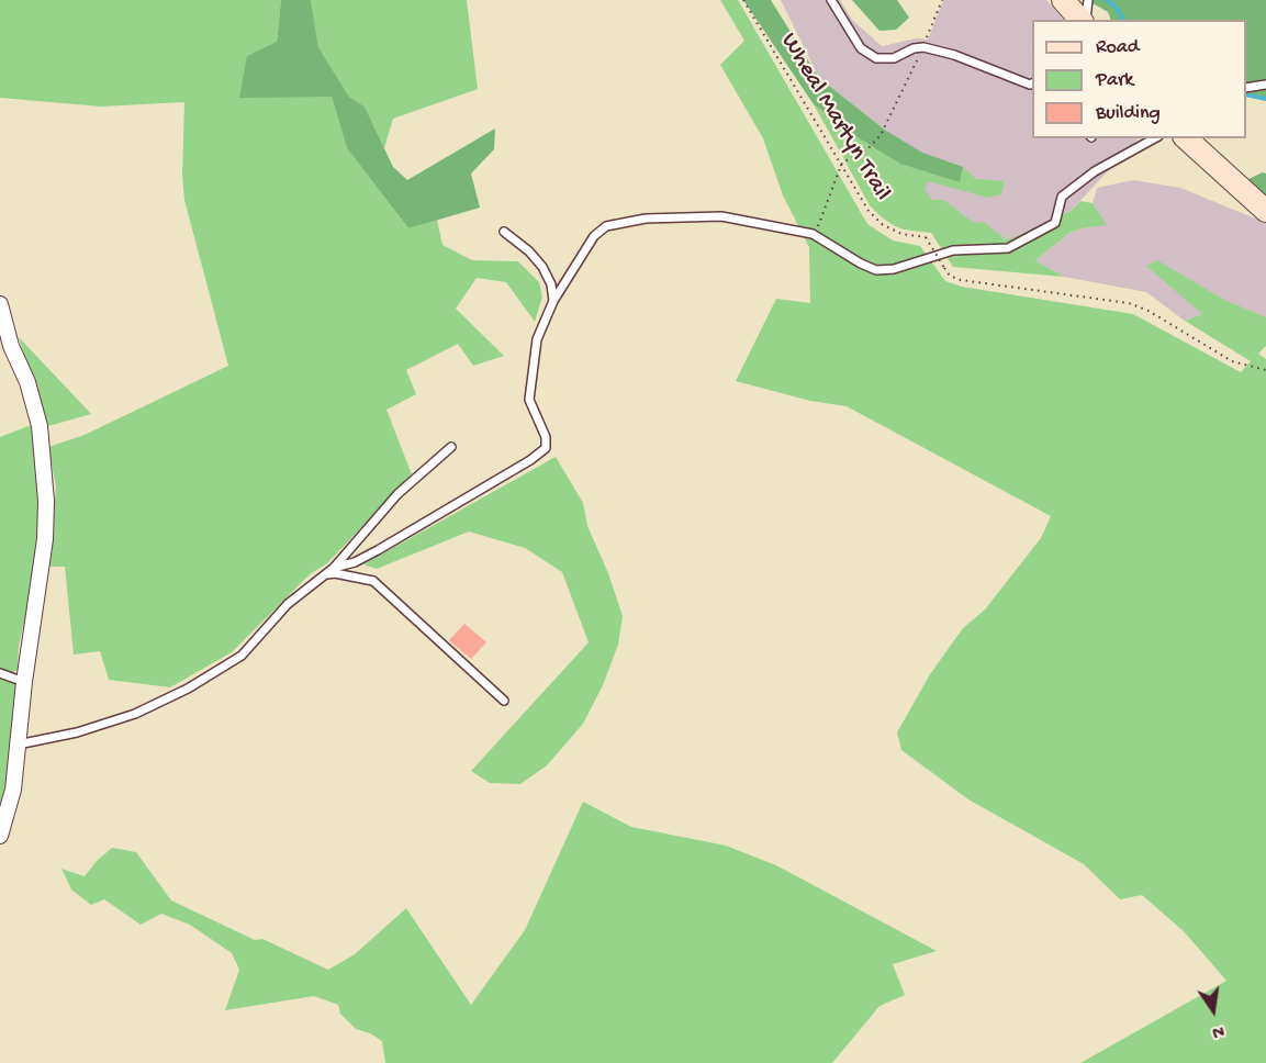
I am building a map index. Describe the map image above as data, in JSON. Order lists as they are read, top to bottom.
{
  "streets": {
    "path": ["Wheal Martyn Trail"]
  },
  "legend": ["Road", "Park", "Building"],
  "north": "bottom"
}
